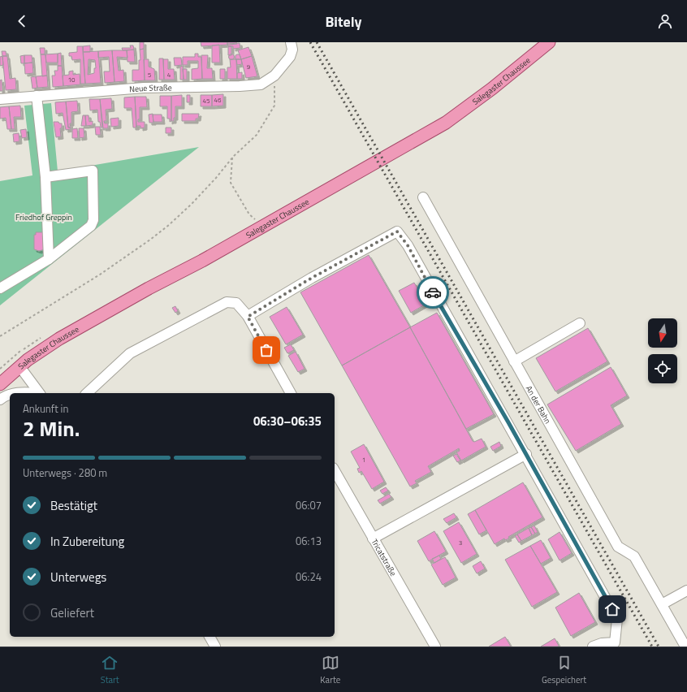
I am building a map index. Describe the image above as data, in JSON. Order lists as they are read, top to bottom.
{
  "streets": {
    "main road": ["Salegaster Chaussee"],
    "street": ["Neue Straße", "An der Bahn", "Tricatstraße"]
  },
  "parks": ["Friedhof Greppin"],
  "house_numbers": [
    "9",
    "5",
    "4",
    "10",
    "46",
    "45",
    "1",
    "3"
  ],
  "north": "bottom",
  "page": {
    "header": "Bitely",
    "heading": ["2 Min.", "Ankunft in", "06:30–06:35"],
    "bar": "Unterwegs · 280 m",
    "list": [
      ["Bestätigt", "06:07"],
      ["In Zubereitung", "06:13"],
      ["Unterwegs", "06:24"],
      "Geliefert"
    ],
    "tabs": ["Start", "Karte", "Gespeichert"]
  }
}
